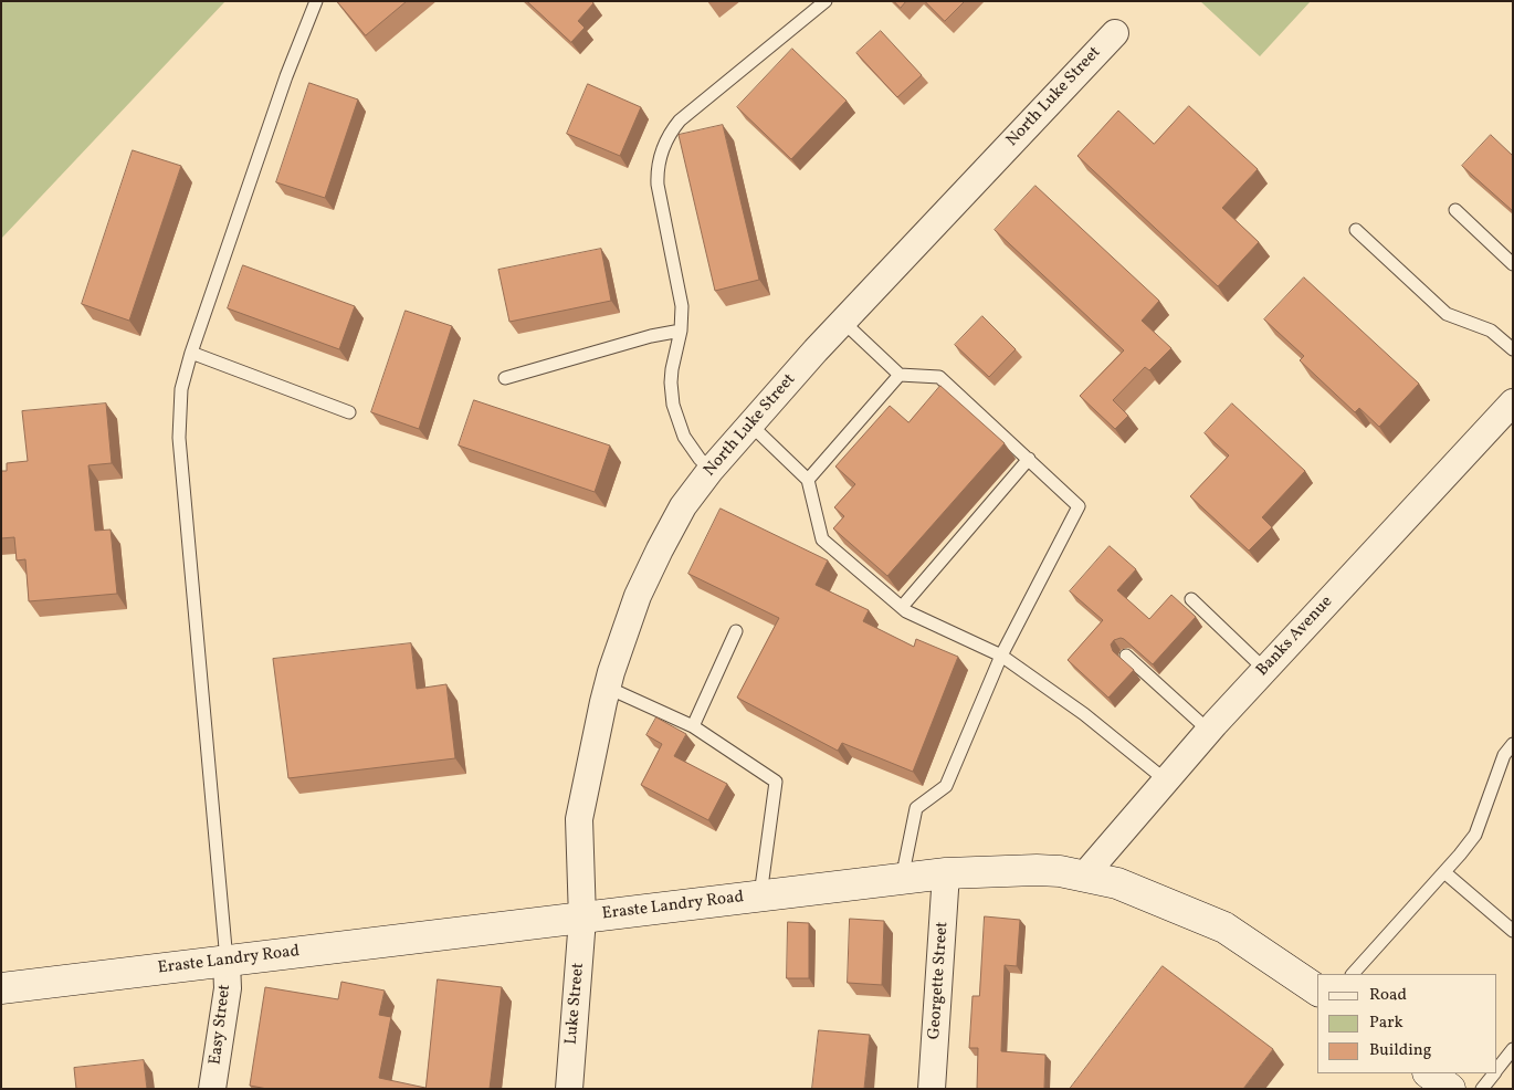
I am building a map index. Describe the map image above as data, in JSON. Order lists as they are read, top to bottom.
{
  "streets": {
    "street": [
      "North Luke Street",
      "Banks Avenue",
      "Eraste Landry Road",
      "Georgette Street",
      "Luke Street",
      "Easy Street"
    ]
  },
  "crossings": [
    ["North Luke Street", "Eraste Landry Road"],
    ["North Luke Street", "Luke Street"],
    ["Banks Avenue", "Eraste Landry Road"],
    ["Eraste Landry Road", "Georgette Street"],
    ["Eraste Landry Road", "Luke Street"],
    ["Eraste Landry Road", "Easy Street"]
  ],
  "legend": ["Road", "Park", "Building"]
}
